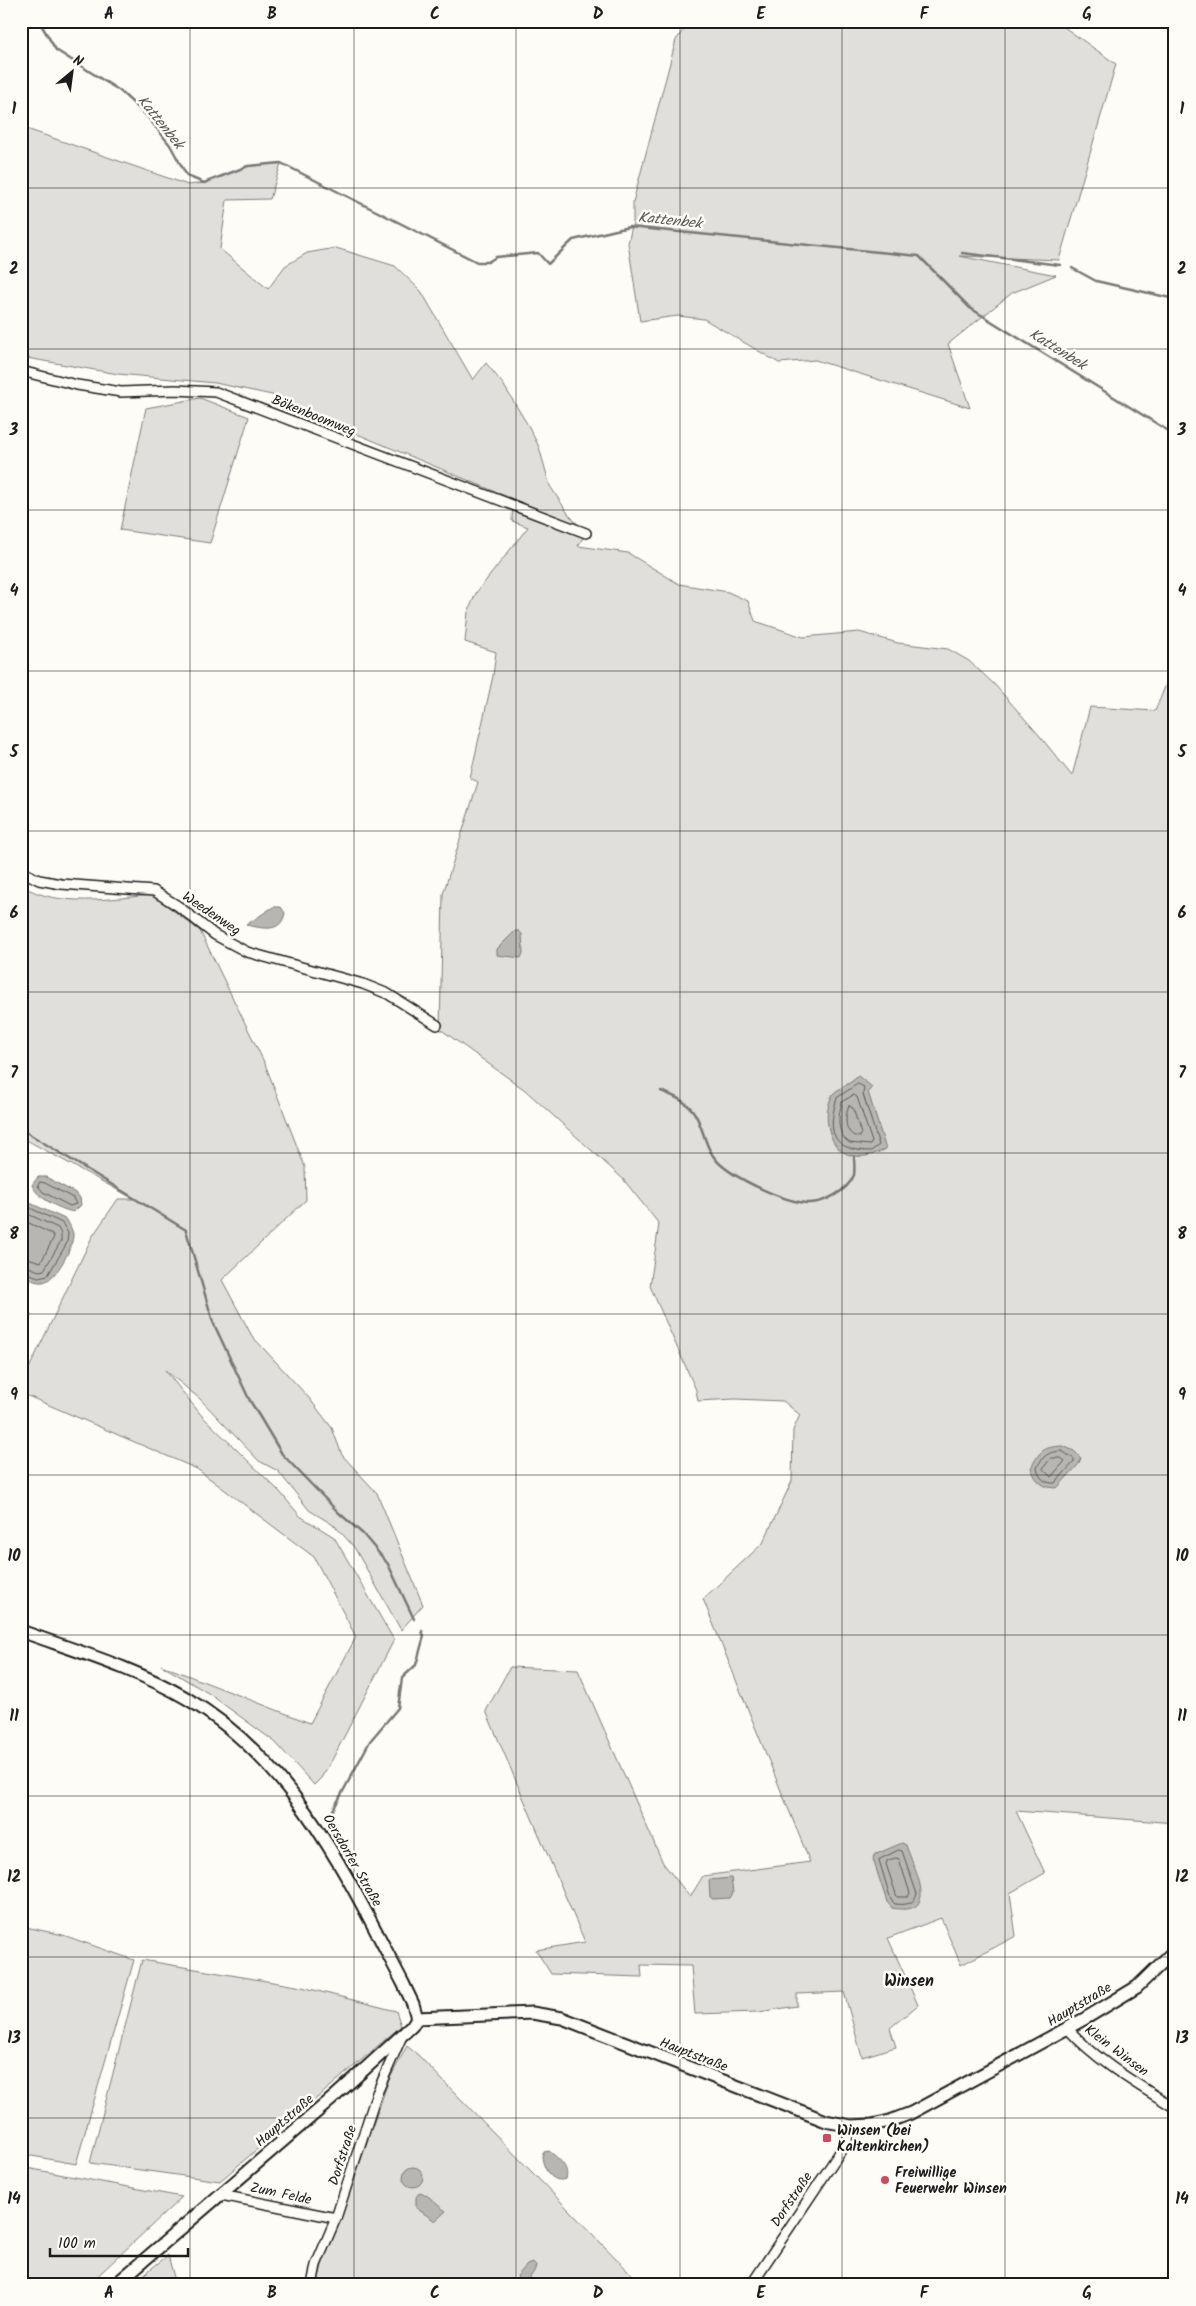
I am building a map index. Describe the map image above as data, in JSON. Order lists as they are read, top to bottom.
{
  "streets": {
    "street": [
      "Bökenboomweg",
      "Weedenweg",
      "Oersdorfer Straße",
      "Hauptstraße",
      "Klein Winsen",
      "Dorfstraße",
      "Zum Felde"
    ]
  },
  "crossings": [
    ["Oersdorfer Straße", "Hauptstraße"],
    ["Hauptstraße", "Klein Winsen"],
    ["Hauptstraße", "Dorfstraße"],
    ["Hauptstraße", "Zum Felde"],
    ["Dorfstraße", "Zum Felde"]
  ],
  "districts": ["Winsen"],
  "water": ["Kattenbek"],
  "places": {
    "transit": ["Winsen (bei Kaltenkirchen)"],
    "other": ["Freiwillige Feuerwehr Winsen"]
  },
  "scale_bar": "100 m",
  "north": "top right",
  "grid": {
    "columns": [
      "A",
      "B",
      "C",
      "D",
      "E",
      "F",
      "G"
    ],
    "rows": [
      "1",
      "2",
      "3",
      "4",
      "5",
      "6",
      "7",
      "8",
      "9",
      "10",
      "11",
      "12",
      "13",
      "14"
    ]
  }
}
